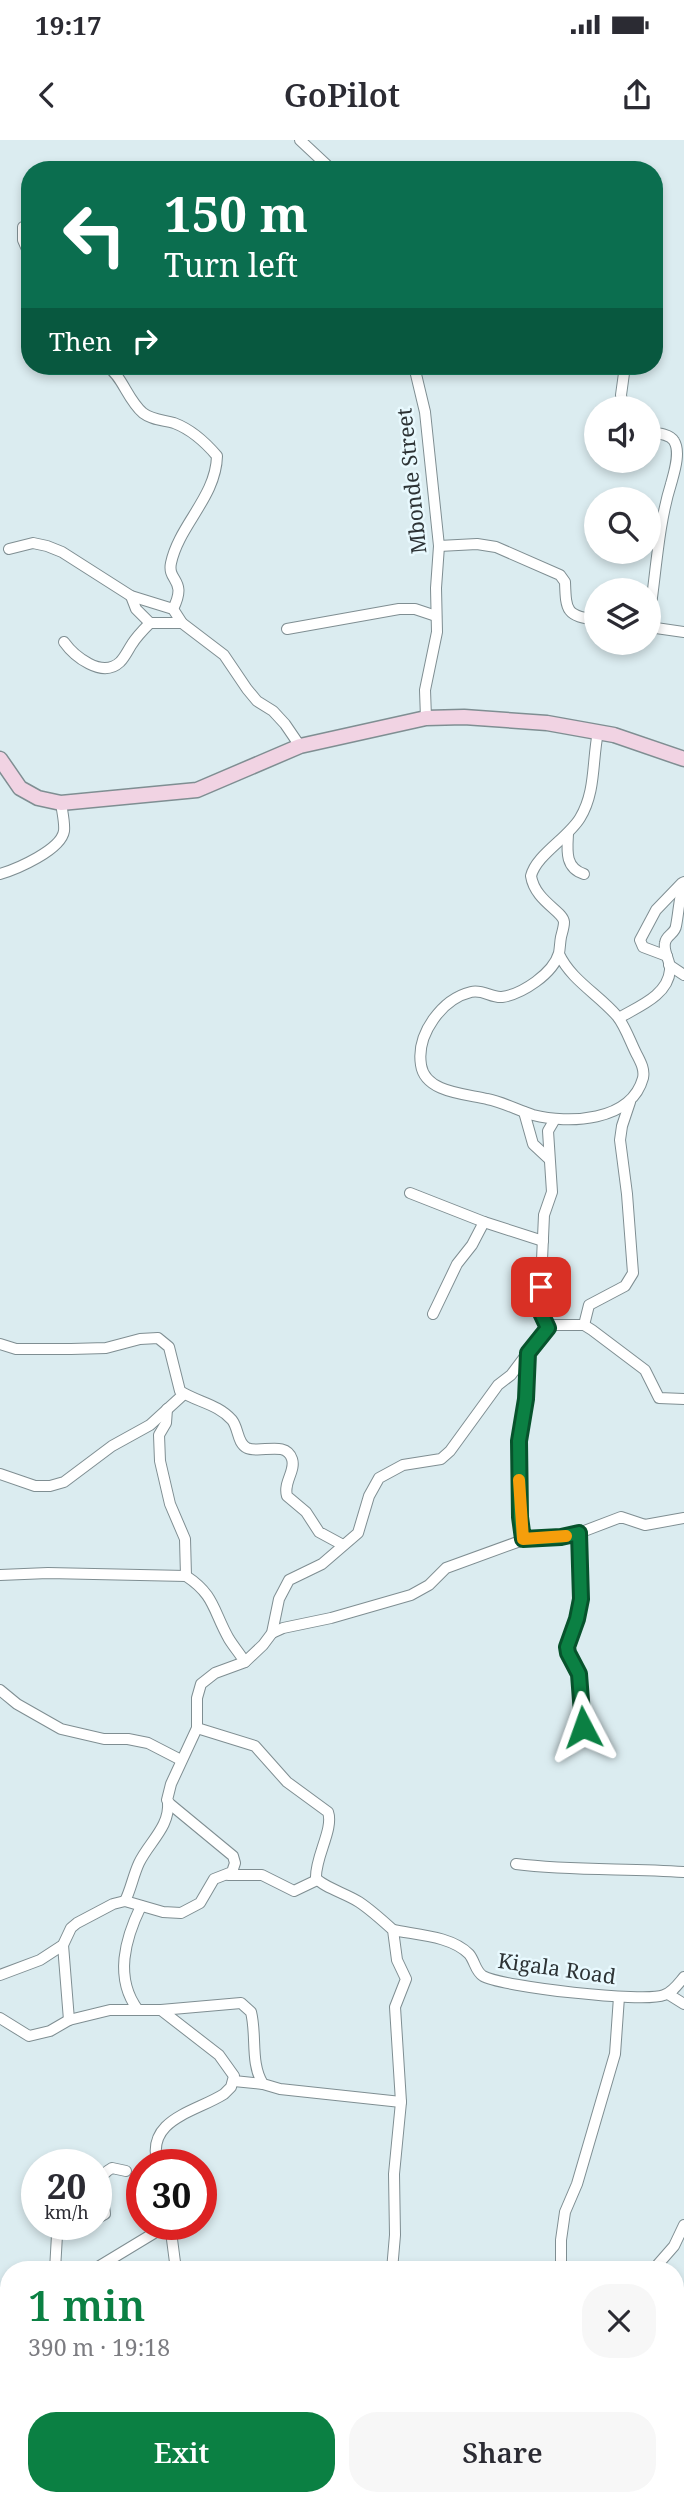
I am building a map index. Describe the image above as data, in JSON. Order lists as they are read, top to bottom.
{
  "streets": {
    "street": ["Mbonde Street", "Kigala Road"]
  },
  "page": {
    "status": "19:17",
    "header": "GoPilot",
    "turn": ["150 m", "Turn left"],
    "then": "Then",
    "speed": "20 km/h",
    "limit": "30",
    "heading": ["1 min", "390 m · 19:18"],
    "buttons": ["Exit", "Share"]
  }
}
